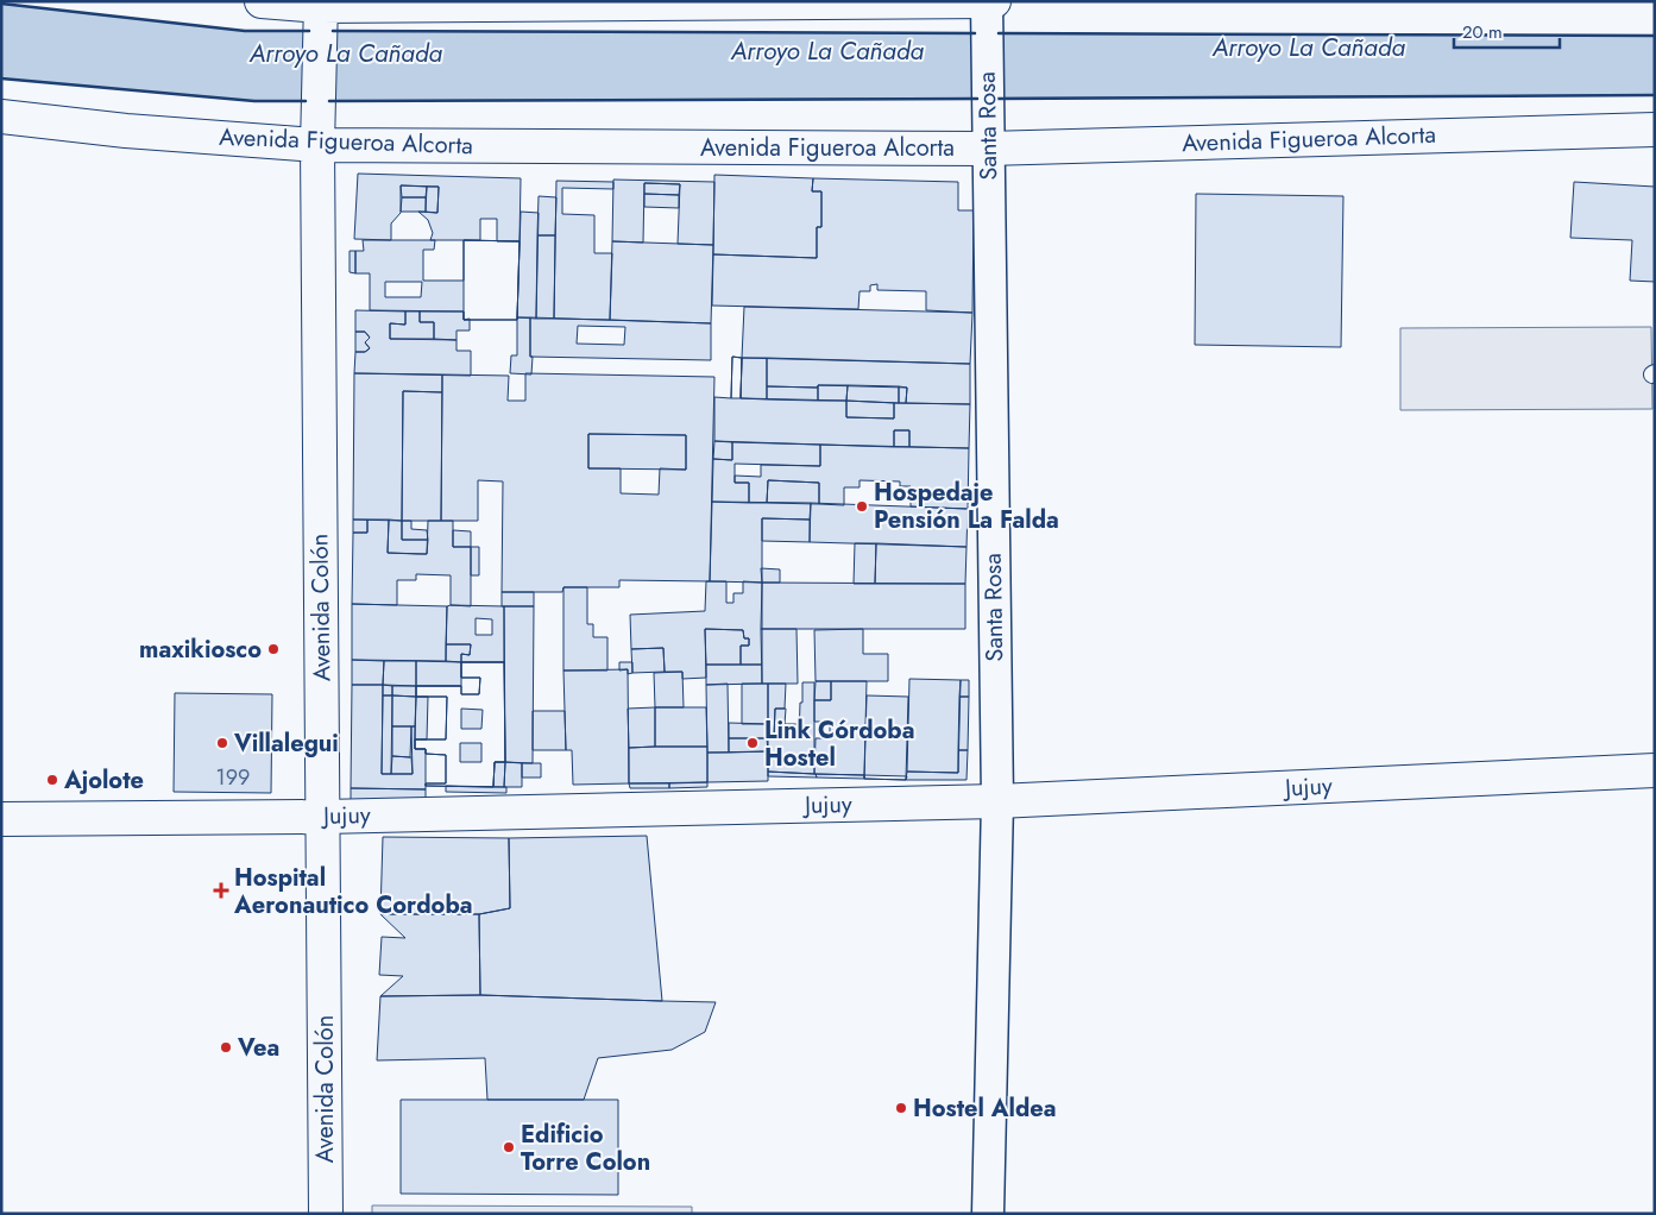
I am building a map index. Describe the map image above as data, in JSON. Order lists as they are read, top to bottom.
{
  "streets": {
    "main road": ["Avenida Figueroa Alcorta", "Avenida Colón", "Jujuy"],
    "street": ["Santa Rosa"]
  },
  "crossings": [
    ["Santa Rosa", "Avenida Figueroa Alcorta"],
    ["Santa Rosa", "Jujuy"],
    ["Avenida Figueroa Alcorta", "Avenida Colón"],
    ["Avenida Colón", "Jujuy"]
  ],
  "water": ["Arroyo La Cañada"],
  "places": {
    "other": [
      "Hospedaje Pensión La Falda",
      "maxikiosco",
      "Villalegui",
      "Link Córdoba Hostel",
      "Ajolote",
      "Vea",
      "Hostel Aldea",
      "Edificio Torre Colon"
    ],
    "health": ["Hospital Aeronautico Cordoba"]
  },
  "house_numbers": ["199"],
  "scale_bar": "20 m"
}
